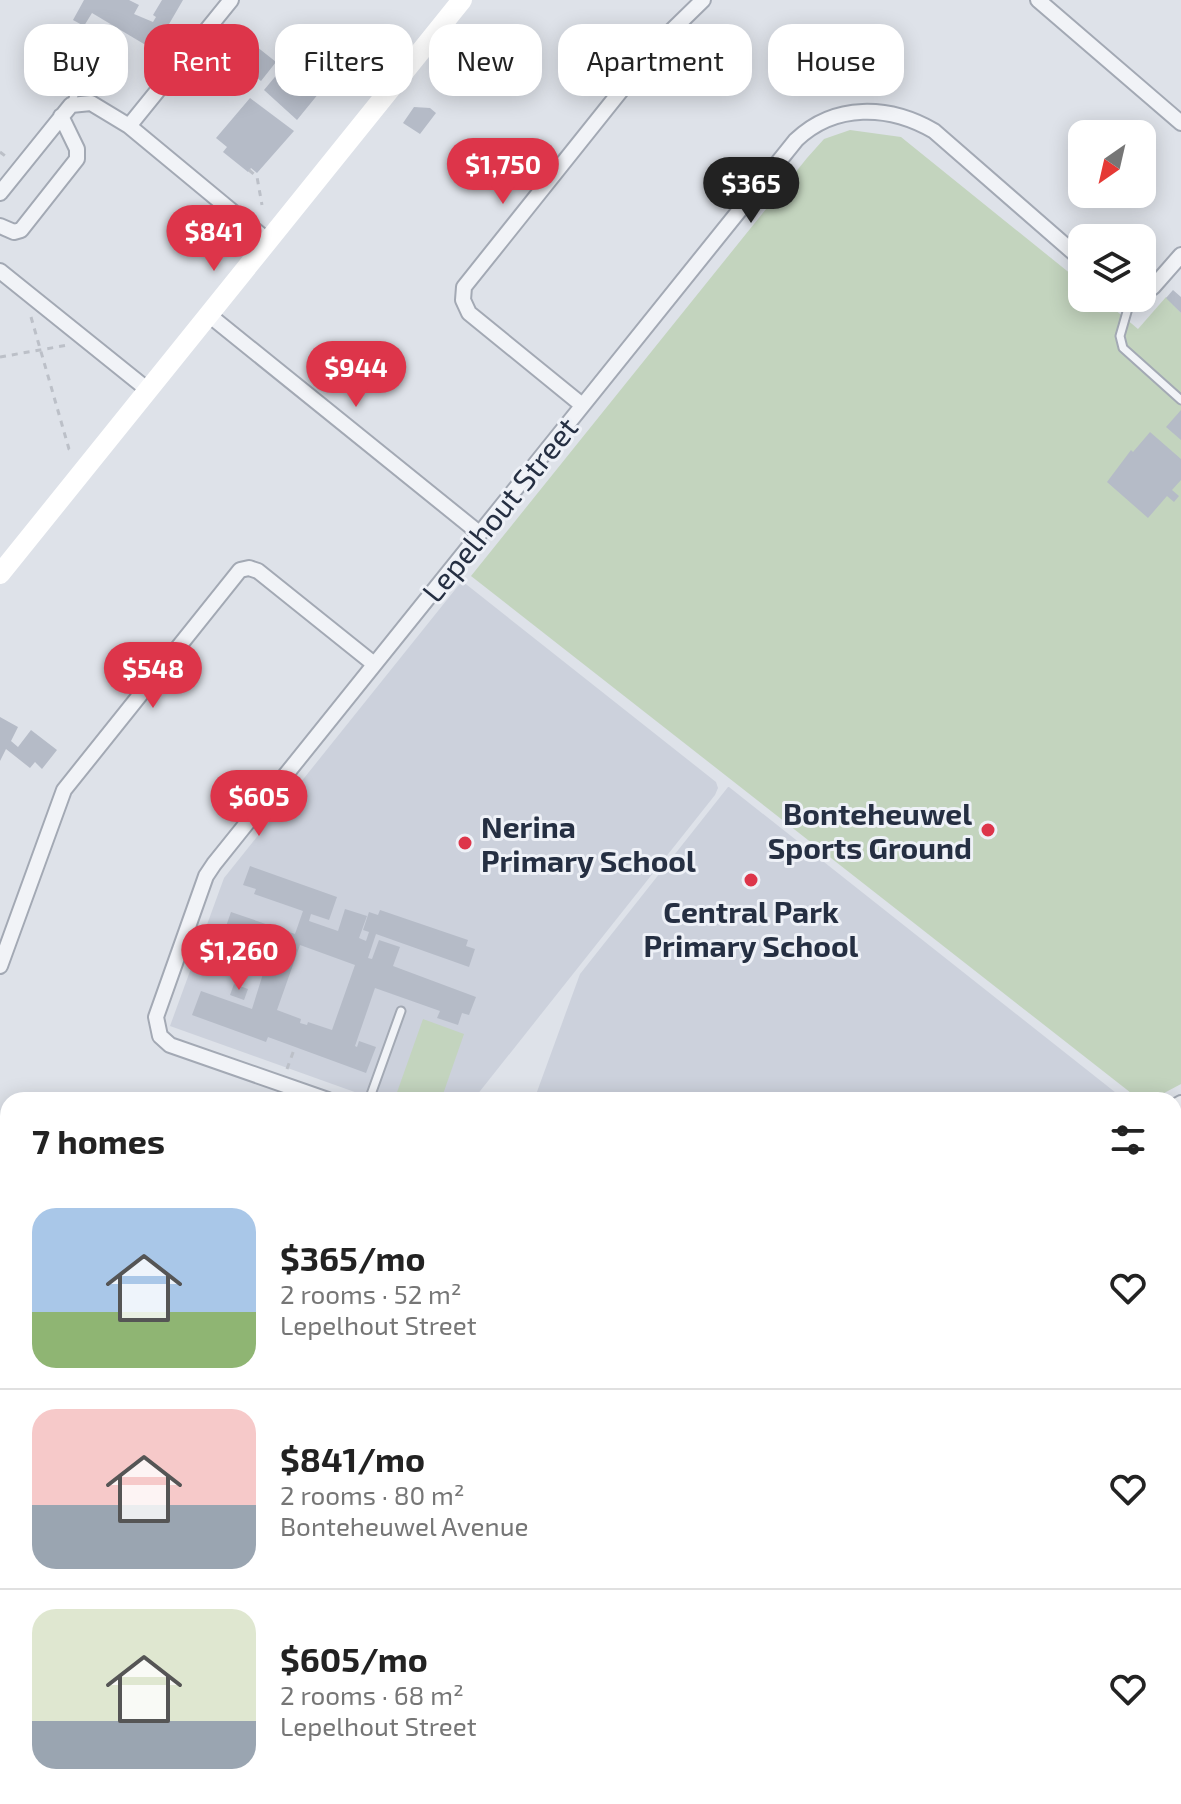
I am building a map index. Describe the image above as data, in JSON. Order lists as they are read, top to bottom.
{
  "streets": {
    "street": ["Lepelhout Street"]
  },
  "places": ["Bonteheuwel Sports Ground", "Nerina Primary School", "Central Park Primary School"],
  "north": "bottom left",
  "page": {
    "chip": [
      "Buy",
      "Rent",
      "Filters",
      "New",
      "Apartment",
      "House"
    ],
    "price": [
      "$1,750",
      "$365",
      "$841",
      "$944",
      "$548",
      "$605",
      "$1,260"
    ],
    "heading": "7 homes",
    "list": [
      {
        "name": "$365/mo",
        "note": "2 rooms · 52 m² · Lepelhout Street"
      },
      {
        "name": "$841/mo",
        "note": "2 rooms · 80 m² · Bonteheuwel Avenue"
      },
      {
        "name": "$605/mo",
        "note": "2 rooms · 68 m² · Lepelhout Street"
      }
    ]
  }
}
